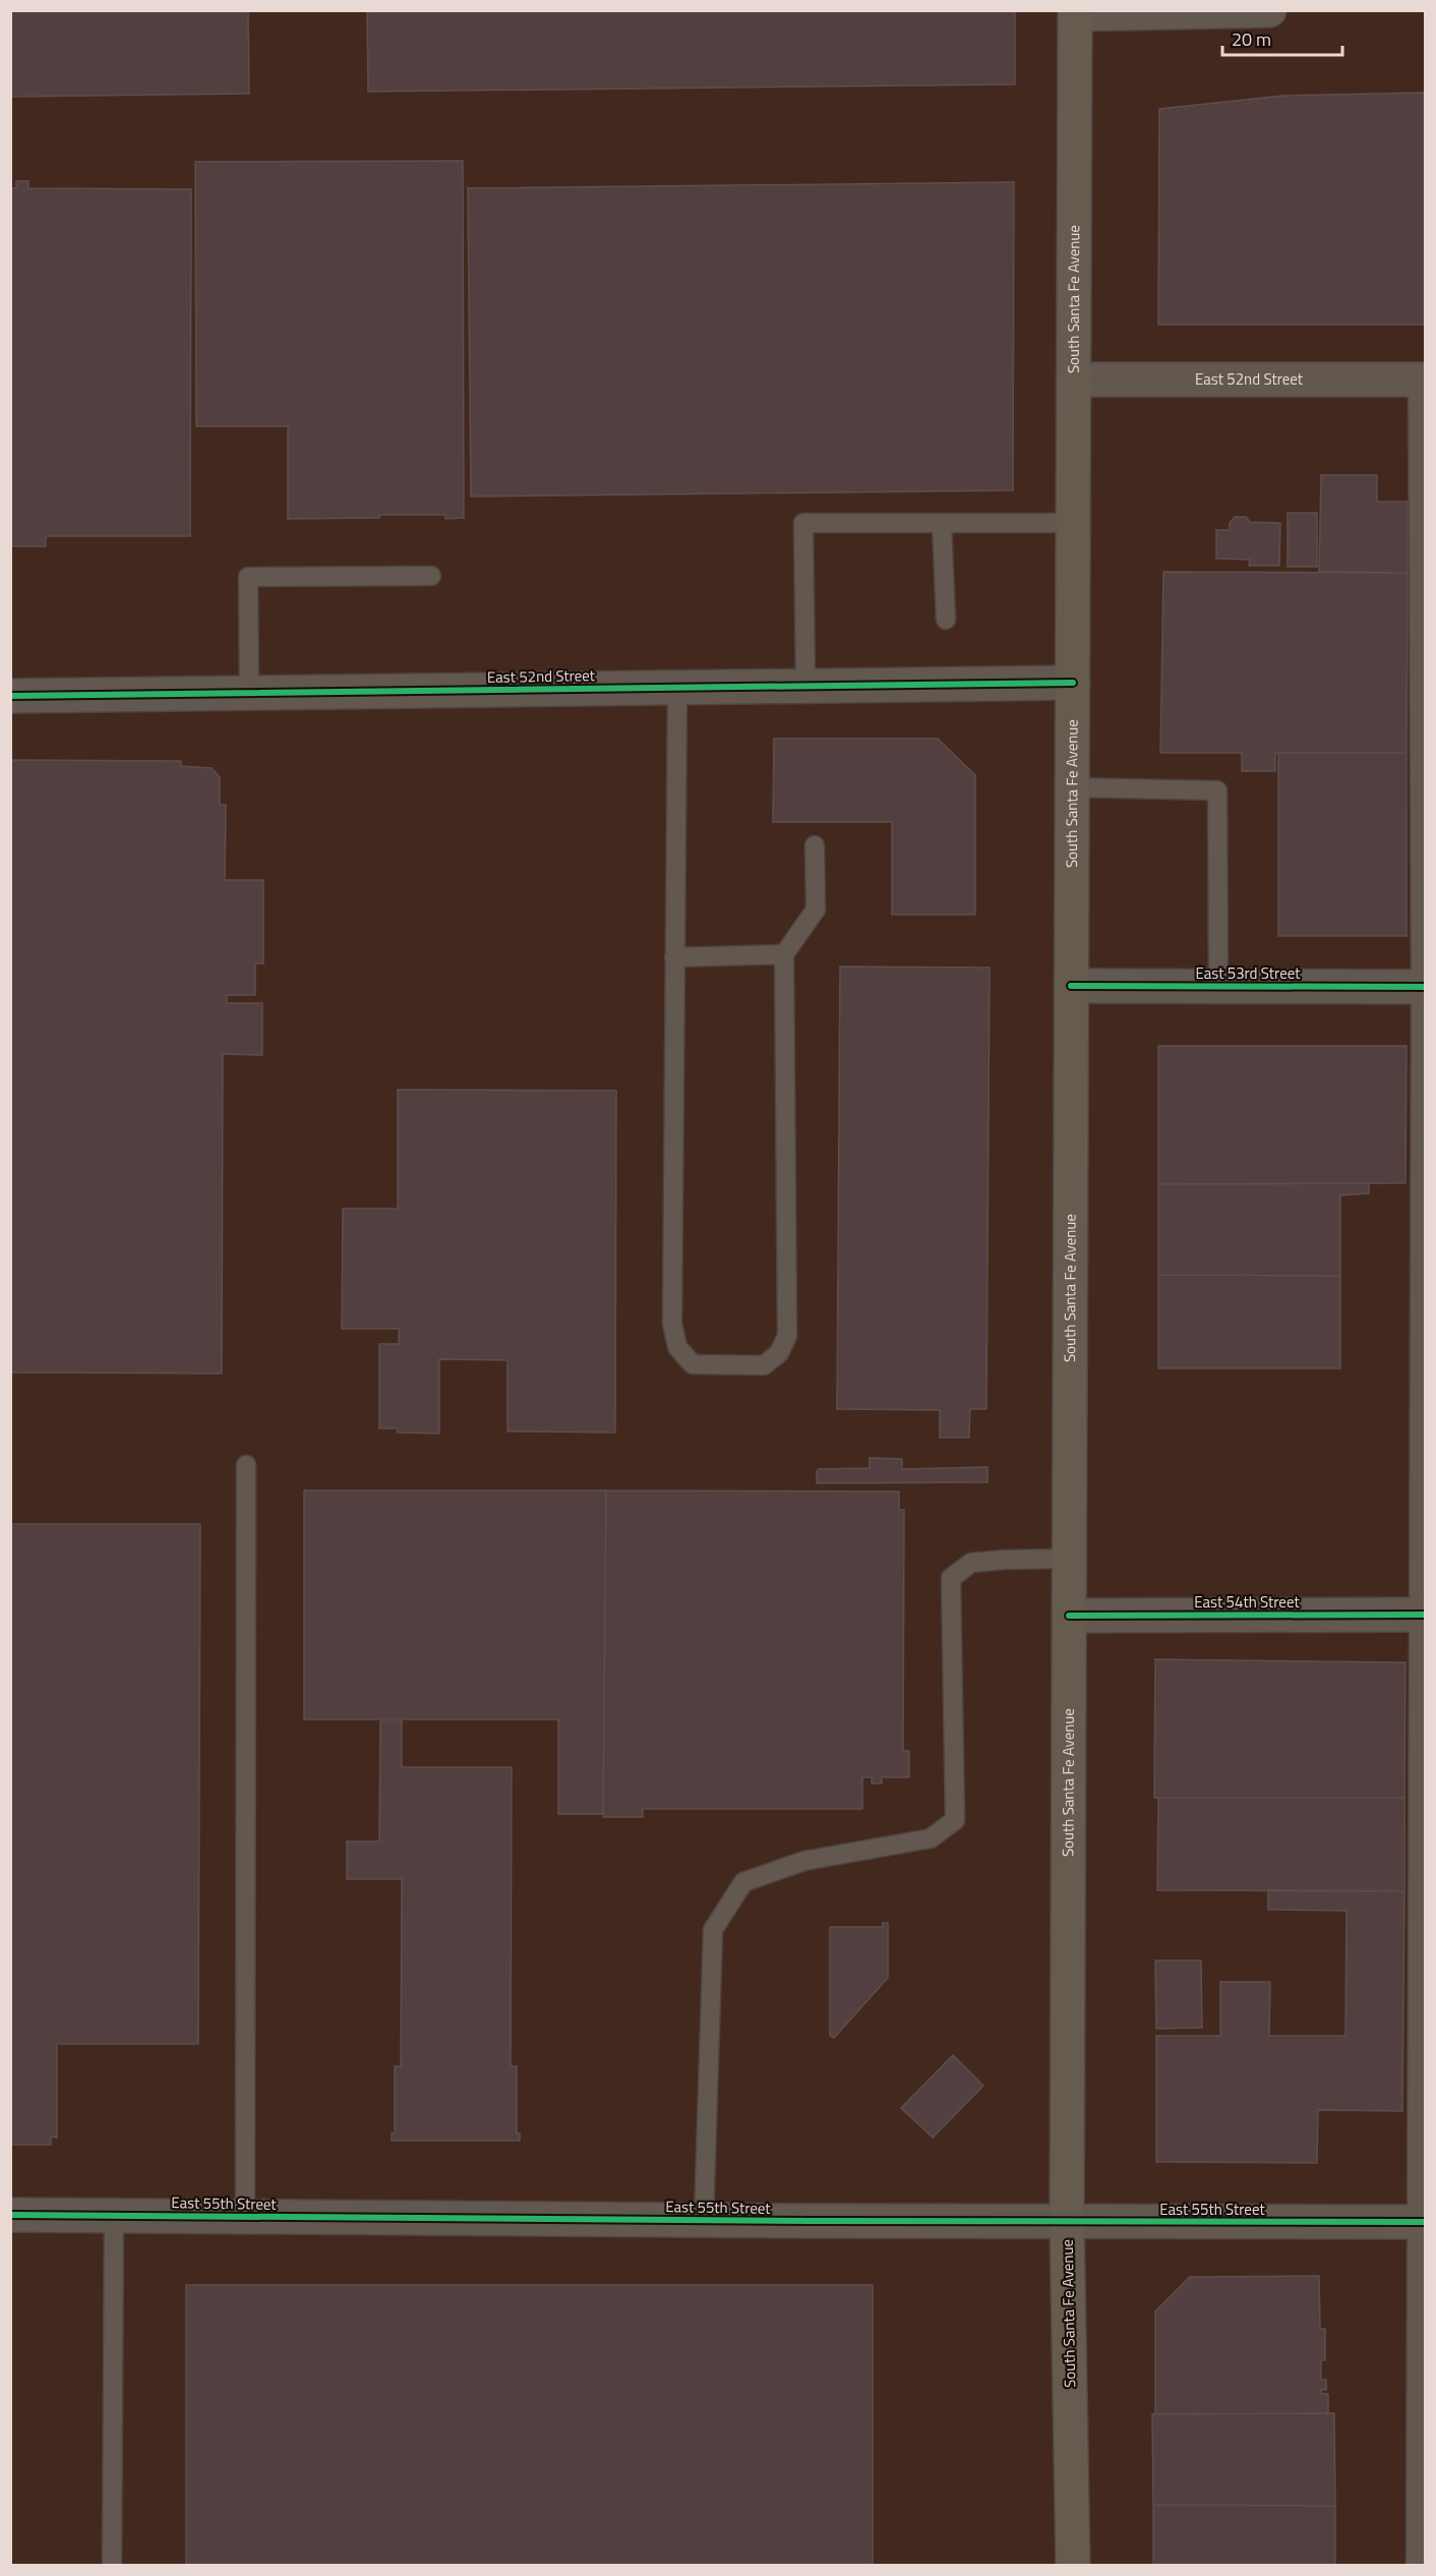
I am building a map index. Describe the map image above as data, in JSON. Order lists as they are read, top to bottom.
{
  "streets": {
    "main road": ["South Santa Fe Avenue"],
    "street": [
      "East 52nd Street",
      "East 53rd Street",
      "East 54th Street",
      "East 55th Street"
    ]
  },
  "crossings": [
    ["South Santa Fe Avenue", "East 52nd Street"],
    ["South Santa Fe Avenue", "East 53rd Street"],
    ["South Santa Fe Avenue", "East 54th Street"],
    ["South Santa Fe Avenue", "East 55th Street"]
  ],
  "scale_bar": "20 m"
}
